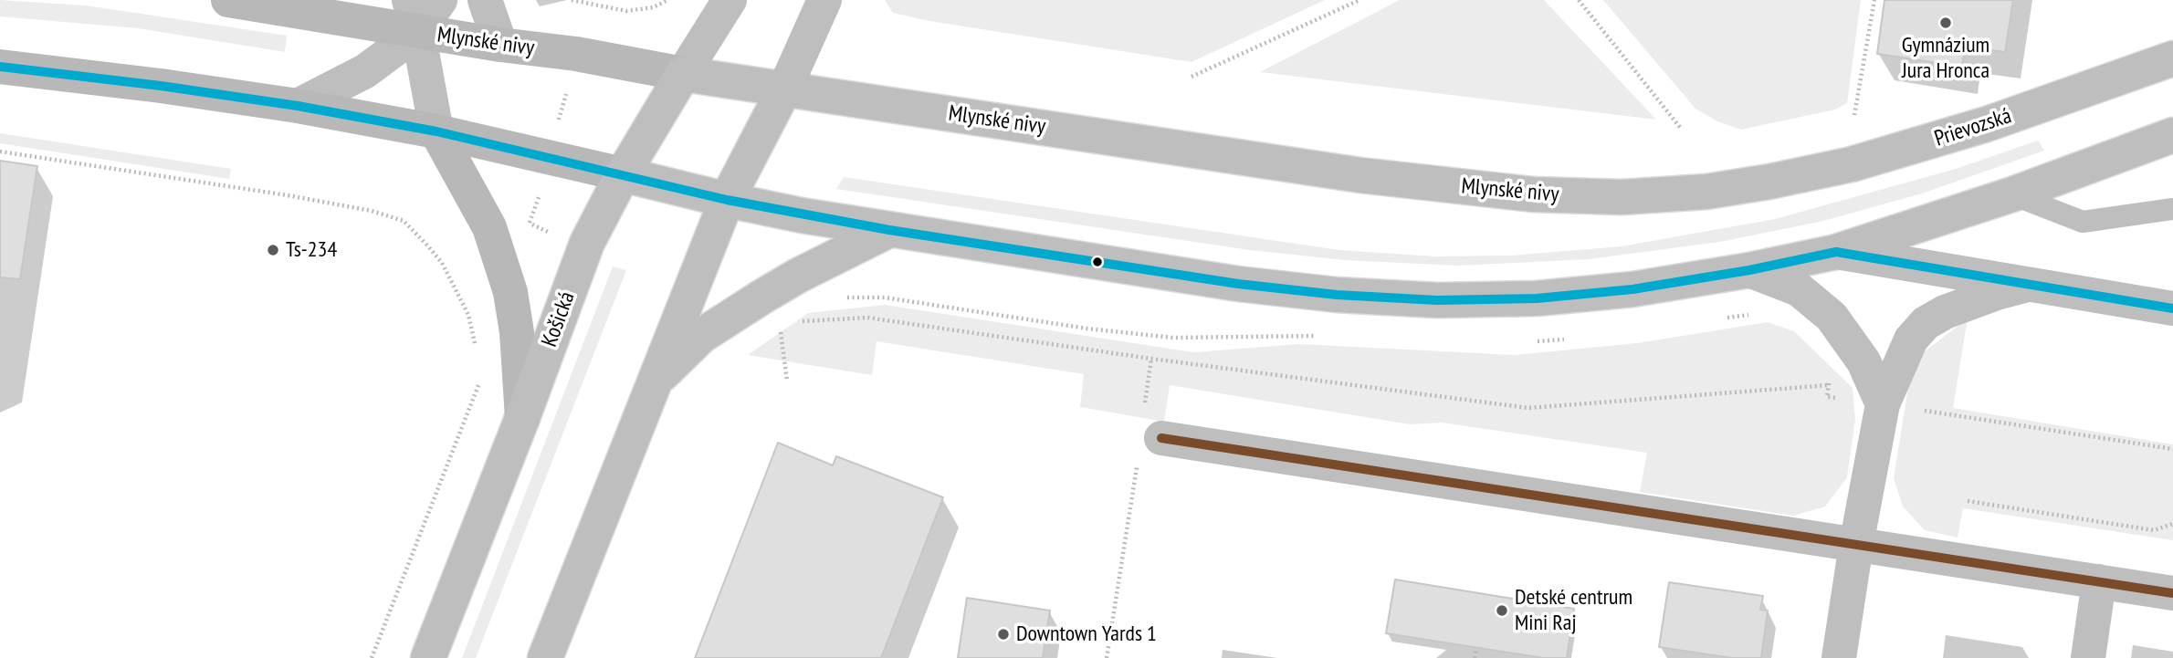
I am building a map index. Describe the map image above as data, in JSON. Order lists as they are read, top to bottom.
{
  "streets": {
    "main road": ["Mlynské nivy", "Prievozská", "Košická"]
  },
  "crossings": [
    ["Mlynské nivy", "Prievozská"],
    ["Mlynské nivy", "Košická"]
  ],
  "places": [
    "Gymnázium Jura Hronca",
    "Ts-234",
    "Detské centrum Mini Raj",
    "Downtown Yards 1"
  ]
}
